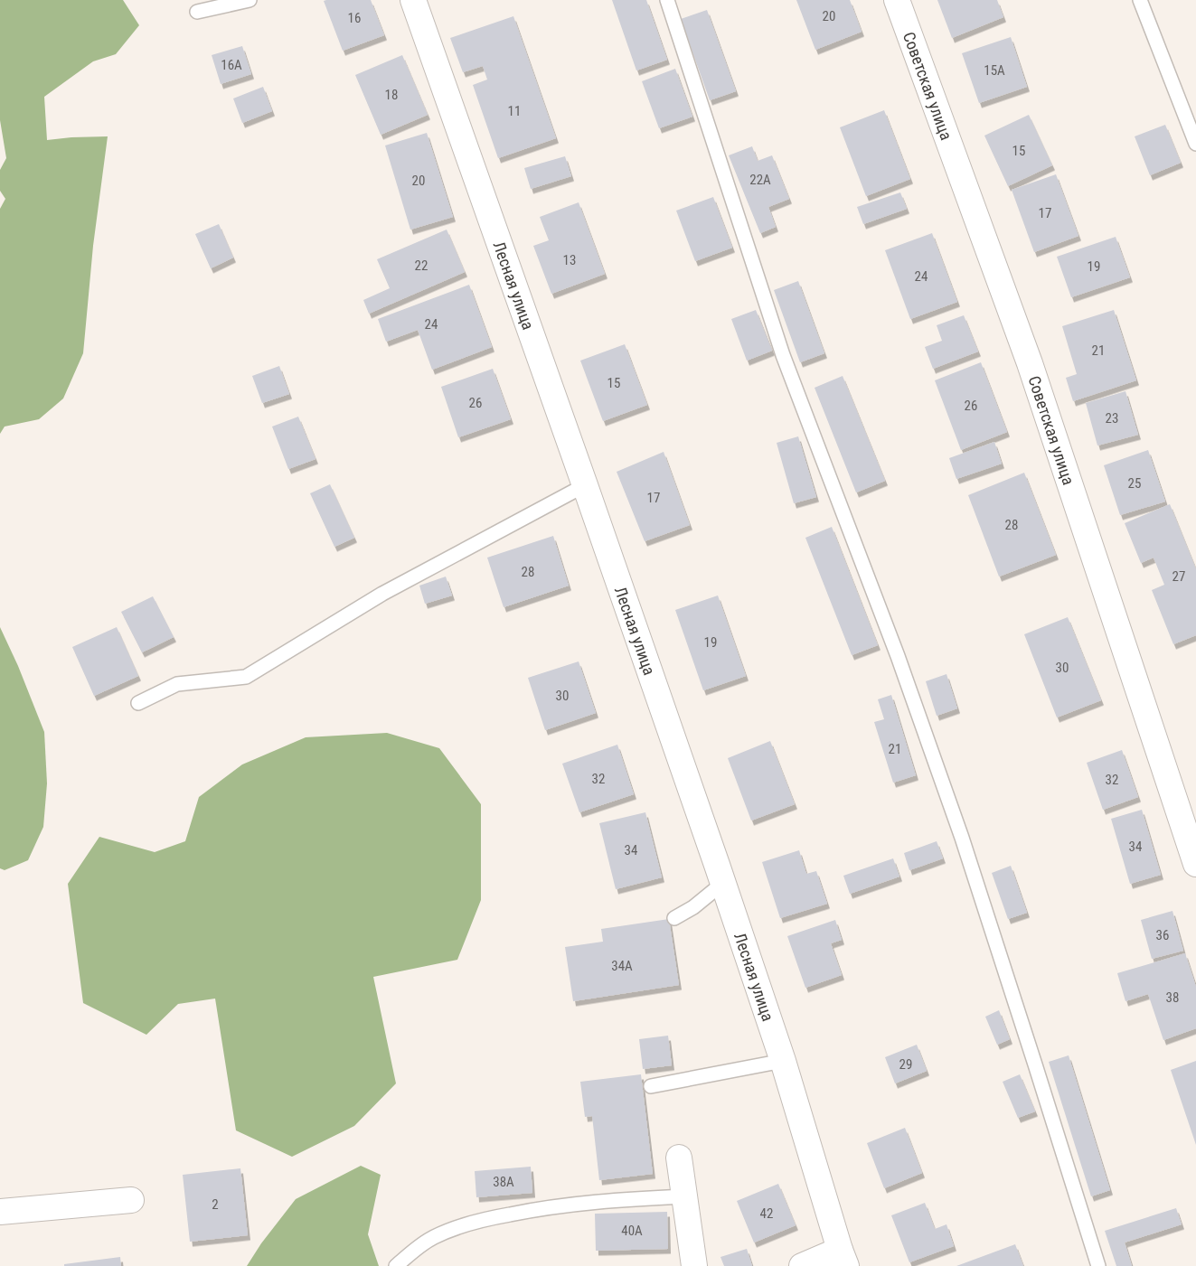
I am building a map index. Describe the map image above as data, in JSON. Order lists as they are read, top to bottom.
{
  "streets": {
    "street": ["Советская улица", "Лесная улица"]
  },
  "house_numbers": [
    "20",
    "16",
    "16А",
    "15А",
    "18",
    "11",
    "15",
    "22А",
    "20",
    "17",
    "13",
    "22",
    "19",
    "24",
    "24",
    "21",
    "15",
    "26",
    "26",
    "23",
    "25",
    "17",
    "28",
    "28",
    "27",
    "19",
    "30",
    "30",
    "21",
    "32",
    "32",
    "34",
    "34",
    "36",
    "34А",
    "38",
    "29",
    "38А",
    "2",
    "42",
    "40А"
  ]
}
